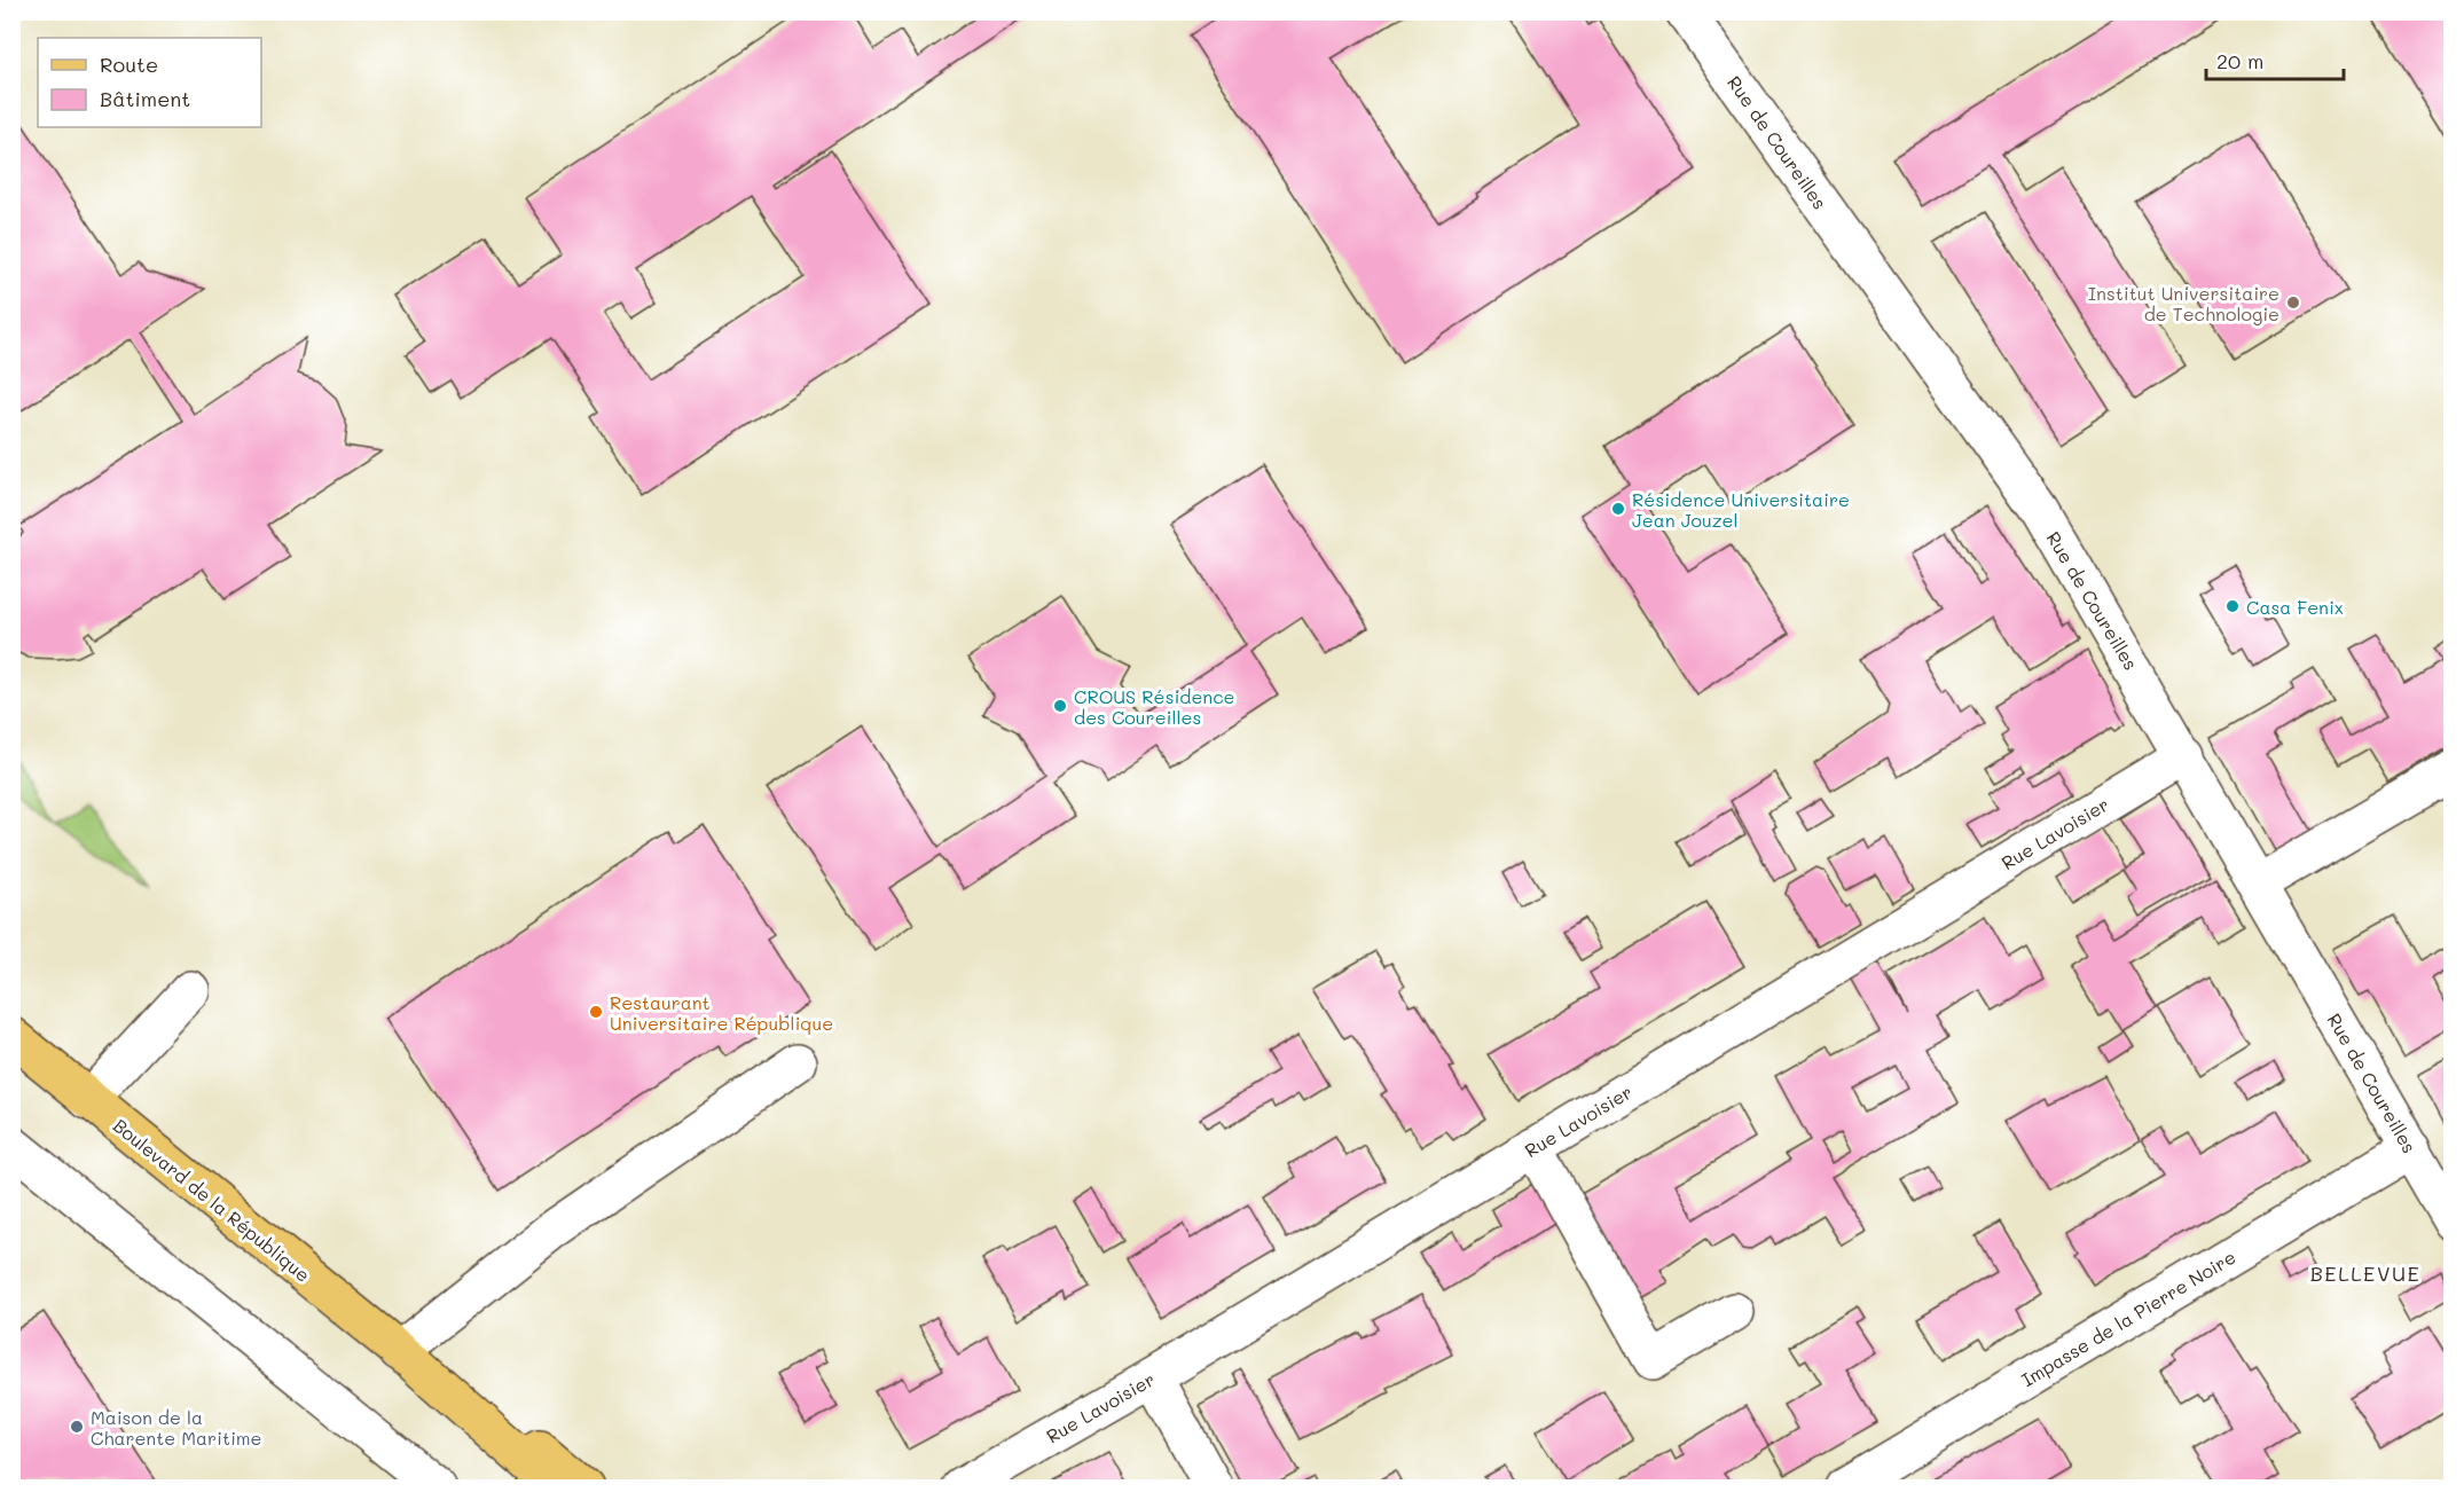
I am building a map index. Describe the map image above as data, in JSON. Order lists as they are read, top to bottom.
{
  "streets": {
    "main road": ["Boulevard de la République"],
    "street": ["Rue de Coureilles", "Rue Lavoisier", "Impasse de la Pierre Noire"]
  },
  "crossings": [
    ["Rue de Coureilles", "Rue Lavoisier"],
    ["Rue de Coureilles", "Impasse de la Pierre Noire"]
  ],
  "districts": ["BELLEVUE"],
  "places": [
    "Institut Universitaire de Technologie",
    "Résidence Universitaire Jean Jouzel",
    "Casa Fenix",
    "CROUS Résidence des Coureilles",
    "Restaurant Universitaire République",
    "Maison de la Charente Maritime"
  ],
  "legend": ["Route", "Bâtiment"],
  "scale_bar": "20 m"
}
